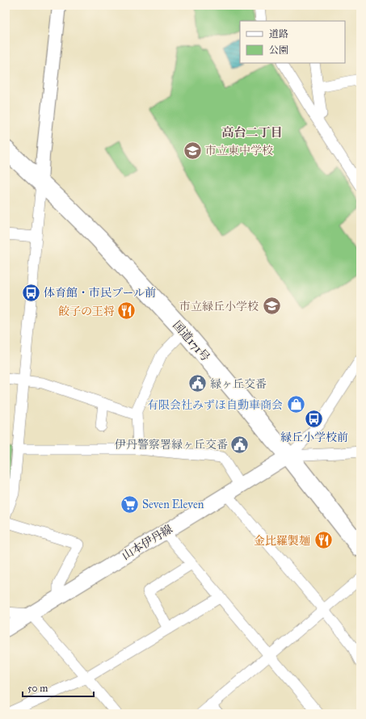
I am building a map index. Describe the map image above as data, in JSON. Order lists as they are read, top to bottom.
{
  "streets": {
    "highway": ["国道171号"],
    "main road": ["山本伊丹線"]
  },
  "crossings": [
    ["国道171号", "山本伊丹線"]
  ],
  "districts": ["高台二丁目"],
  "places": {
    "school or university": ["市立東中学校", "市立緑丘小学校"],
    "bus stop": ["体育館・市民プール前", "緑丘小学校前"],
    "restaurant": ["餃子の王将", "金比羅製麺"],
    "public building": ["緑ヶ丘交番", "伊丹警察署緑ヶ丘交番"],
    "shop": ["有限会社みずほ自動車商会"],
    "supermarket": ["Seven Eleven"]
  },
  "legend": ["道路", "公園"],
  "scale_bar": "50 m"
}
